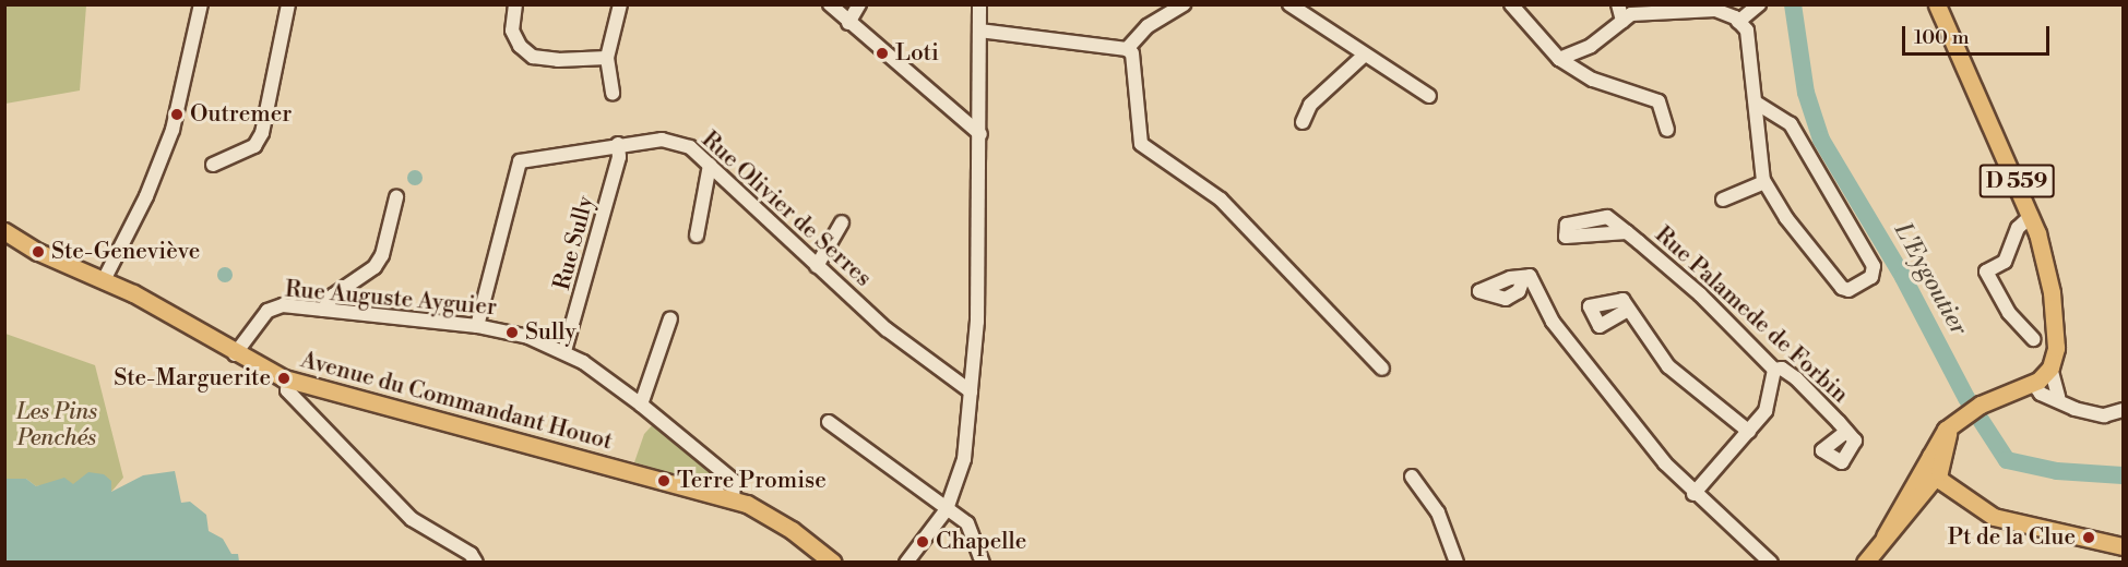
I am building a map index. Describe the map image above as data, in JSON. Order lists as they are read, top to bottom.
{
  "streets": {
    "main road": ["D 559", "Avenue du Commandant Houot"],
    "street": [
      "Rue Olivier de Serres",
      "Rue Sully",
      "Rue Auguste Ayguier",
      "Rue Palamede de Forbin"
    ]
  },
  "crossings": [
    ["Rue Olivier de Serres", "Rue Sully"],
    ["Rue Olivier de Serres", "Rue Auguste Ayguier"],
    ["Rue Sully", "Rue Auguste Ayguier"],
    ["Rue Auguste Ayguier", "Avenue du Commandant Houot"]
  ],
  "water": ["L'Eygoutier"],
  "parks": ["Les Pins Penchés"],
  "places": [
    "Loti",
    "Outremer",
    "Ste-Geneviève",
    "Sully",
    "Ste-Marguerite",
    "Terre Promise",
    "Pt de la Clue",
    "Chapelle"
  ],
  "scale_bar": "100 m"
}
